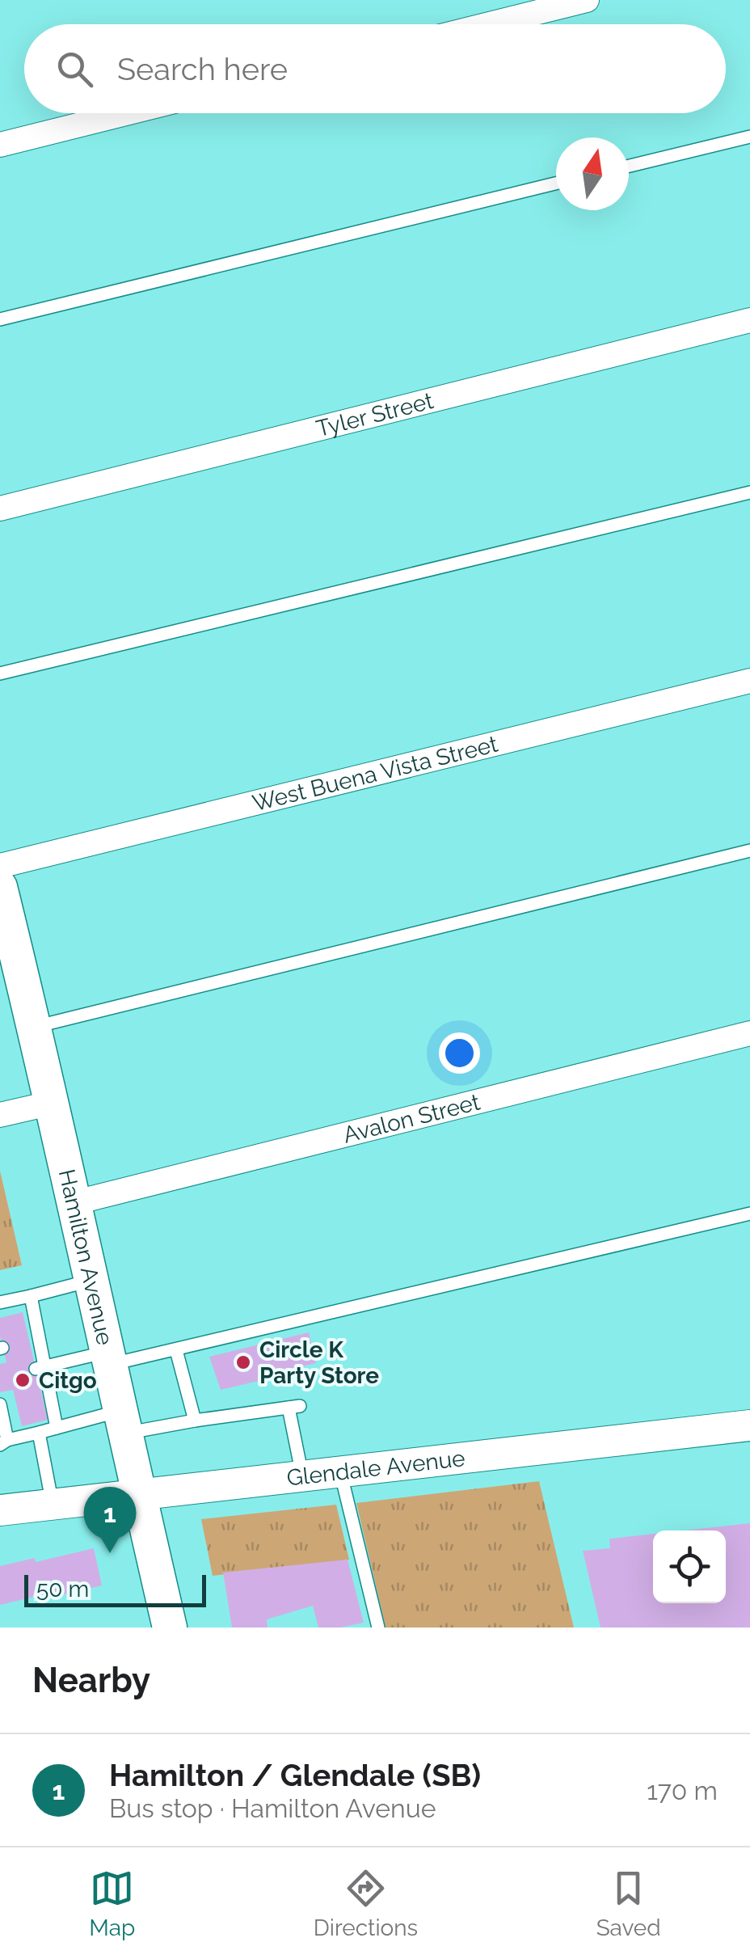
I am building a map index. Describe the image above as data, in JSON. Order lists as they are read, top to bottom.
{
  "streets": {
    "main road": ["Hamilton Avenue"],
    "street": [
      "Tyler Street",
      "West Buena Vista Street",
      "Avalon Street",
      "Glendale Avenue"
    ]
  },
  "crossings": [
    ["Avalon Street", "Hamilton Avenue"],
    ["Hamilton Avenue", "Glendale Avenue"]
  ],
  "places": ["Circle K Party Store", "Citgo"],
  "scale_bar": "50 m",
  "north": "top",
  "page": {
    "search": "Search here",
    "pins": "1",
    "scale": "50 m",
    "heading": "Nearby",
    "list": [
      {
        "mark": "1",
        "name": "Hamilton / Glendale (SB)",
        "note": "Bus stop · Hamilton Avenue",
        "value": "170 m"
      }
    ],
    "nav": ["Map", "Directions", "Saved"]
  }
}
